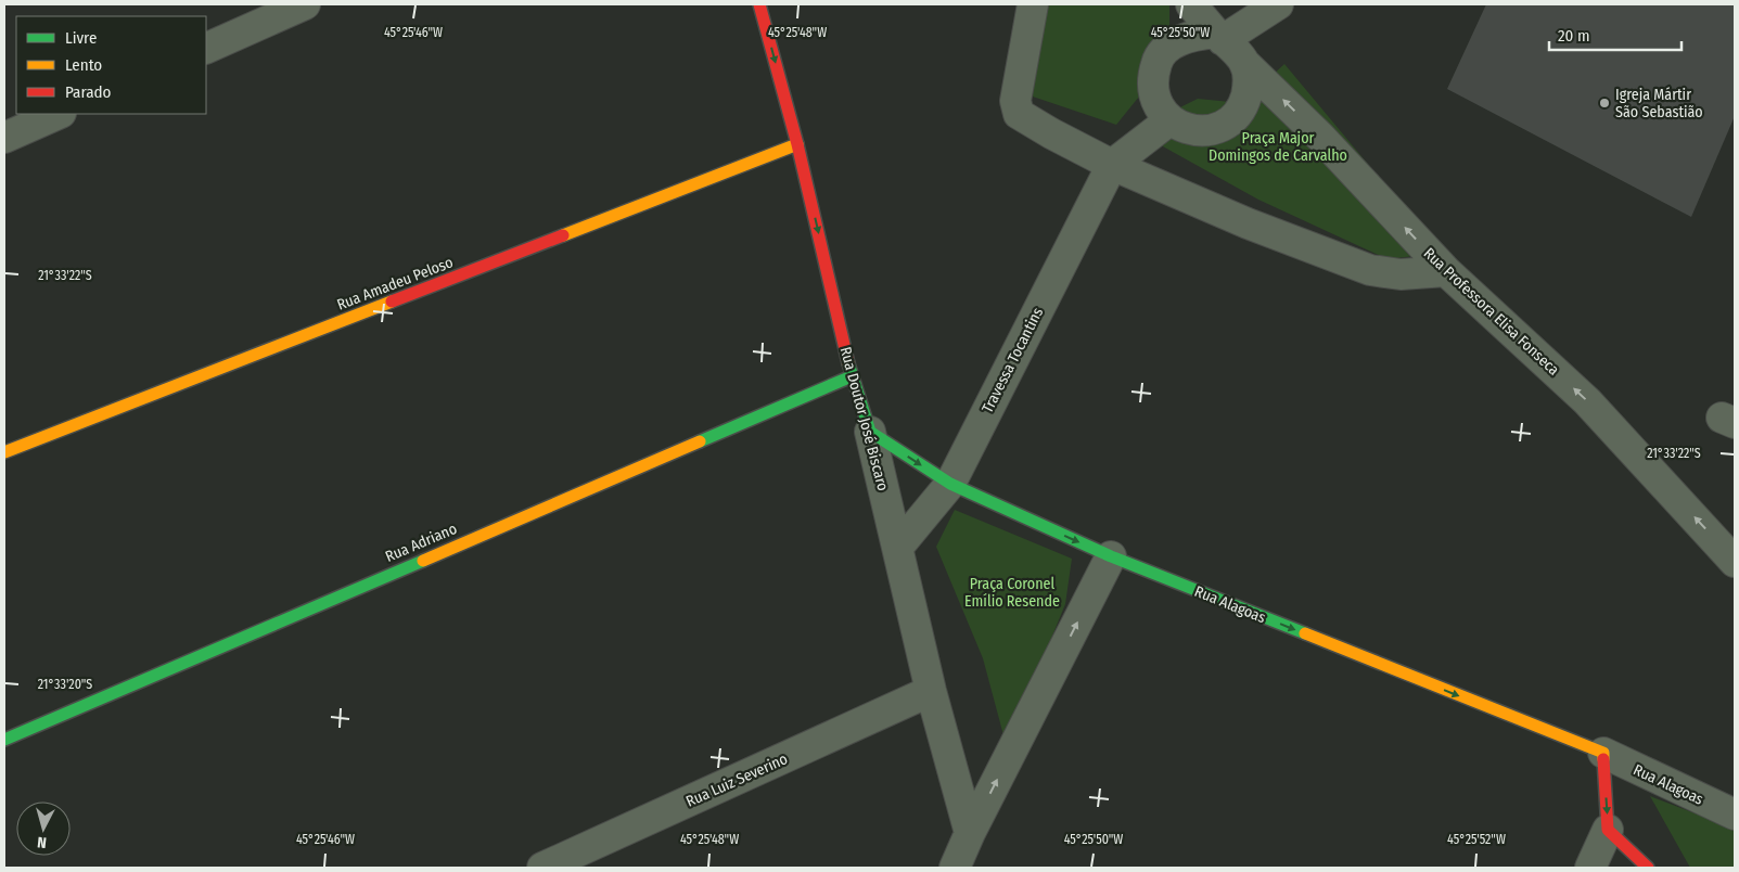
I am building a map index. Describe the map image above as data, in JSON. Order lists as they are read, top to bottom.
{
  "streets": {
    "street": [
      "Rua Amadeu Peloso",
      "Rua Professora Elisa Fonseca",
      "Travessa Tocantins",
      "Rua Doutor José Biscaro",
      "Rua Adriano",
      "Rua Alagoas",
      "Rua Luiz Severino"
    ]
  },
  "crossings": [
    ["Rua Amadeu Peloso", "Rua Doutor José Biscaro"],
    ["Travessa Tocantins", "Rua Doutor José Biscaro"],
    ["Travessa Tocantins", "Rua Alagoas"],
    ["Rua Doutor José Biscaro", "Rua Adriano"],
    ["Rua Doutor José Biscaro", "Rua Alagoas"],
    ["Rua Doutor José Biscaro", "Rua Luiz Severino"]
  ],
  "one_way": ["Rua Professora Elisa Fonseca", "Rua Doutor José Biscaro", "Rua Alagoas"],
  "parks": ["Praça Major Domingos de Carvalho", "Praça Coronel Emílio Resende"],
  "places": ["Igreja Mártir São Sebastião"],
  "legend": ["Livre", "Lento", "Parado"],
  "scale_bar": "20 m",
  "north": "bottom",
  "coordinates": [
    "45°25'46\"W",
    "45°25'48\"W",
    "45°25'50\"W",
    "21°33'22\"S",
    "21°33'20\"S",
    "45°25'52\"W"
  ]
}
